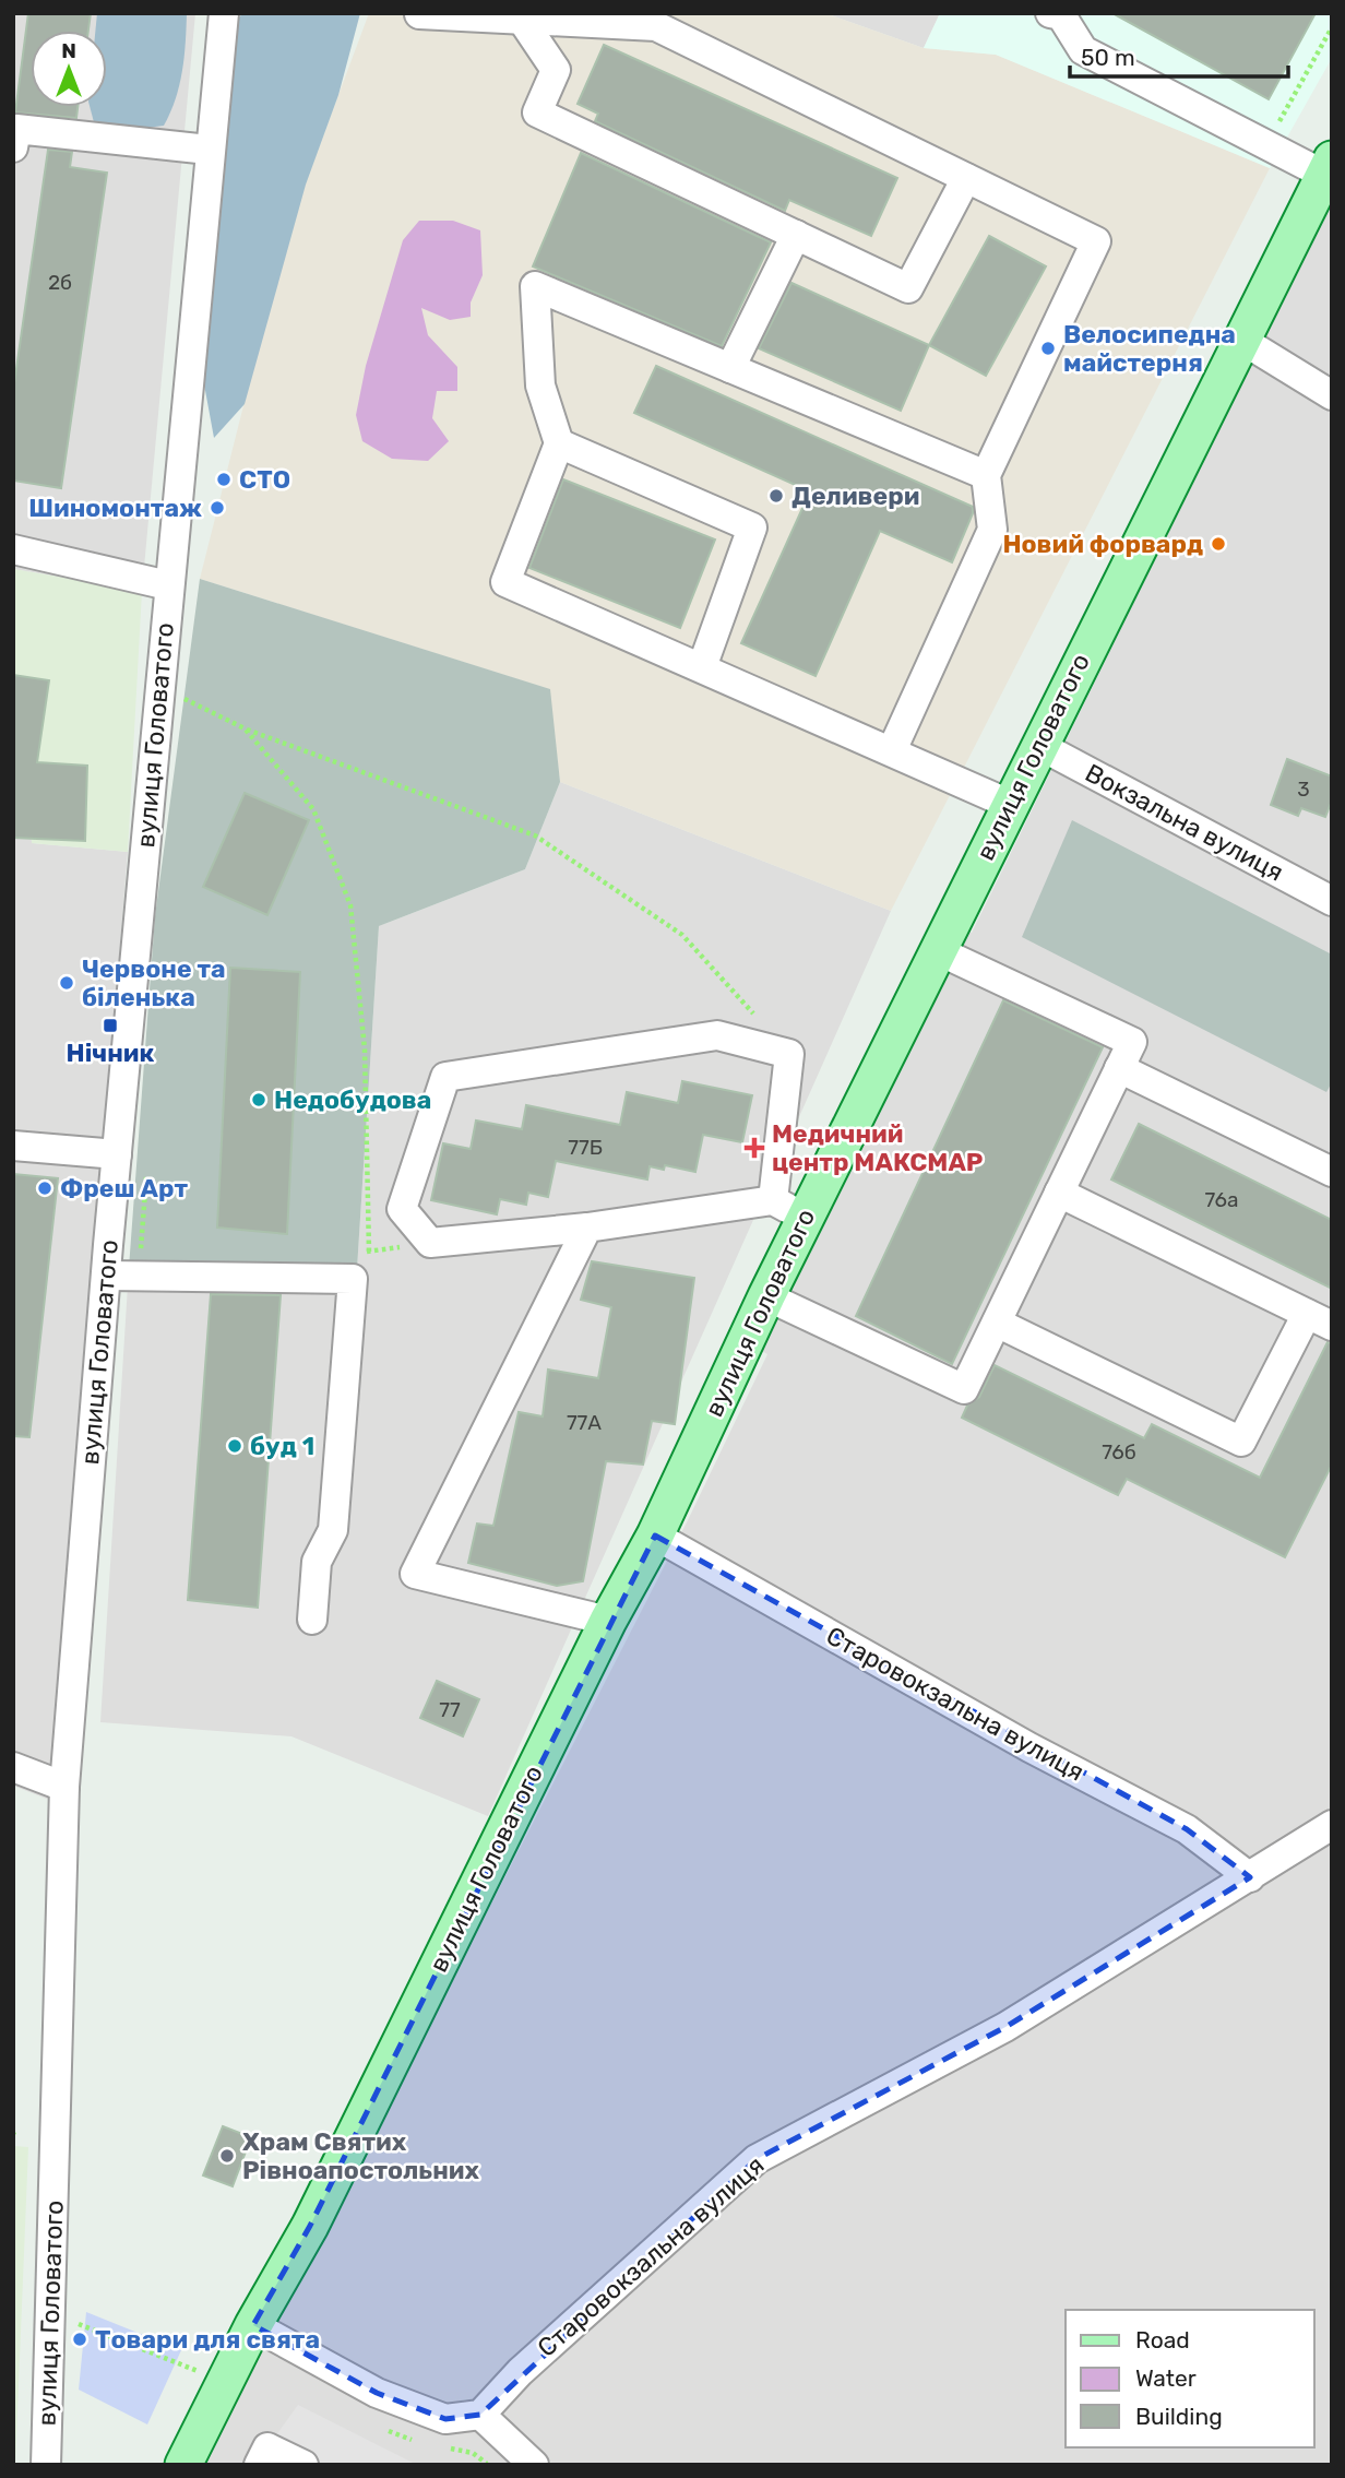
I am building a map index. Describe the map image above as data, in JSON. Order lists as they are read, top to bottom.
{
  "streets": {
    "main road": ["вулиця Головатого"],
    "street": ["Вокзальна вулиця", "Старовокзальна вулиця"]
  },
  "crossings": [
    ["вулиця Головатого", "Вокзальна вулиця"],
    ["вулиця Головатого", "Старовокзальна вулиця"]
  ],
  "places": {
    "other": [
      "Велосипедна майстерня",
      "СТО",
      "Деливери",
      "Шиномонтаж",
      "Новий форвард",
      "Червоне та біленька",
      "Недобудова",
      "Фреш Арт",
      "буд 1",
      "Храм Святих Рівноапостольних",
      "Товари для свята"
    ],
    "transit": ["Нічник"],
    "health": ["Медичний центр МАКСМАР"]
  },
  "house_numbers": [
    "2б",
    "3",
    "77Б",
    "76а",
    "77А",
    "76б",
    "77"
  ],
  "legend": ["Road", "Water", "Building"],
  "scale_bar": "50 m",
  "north": "top"
}
